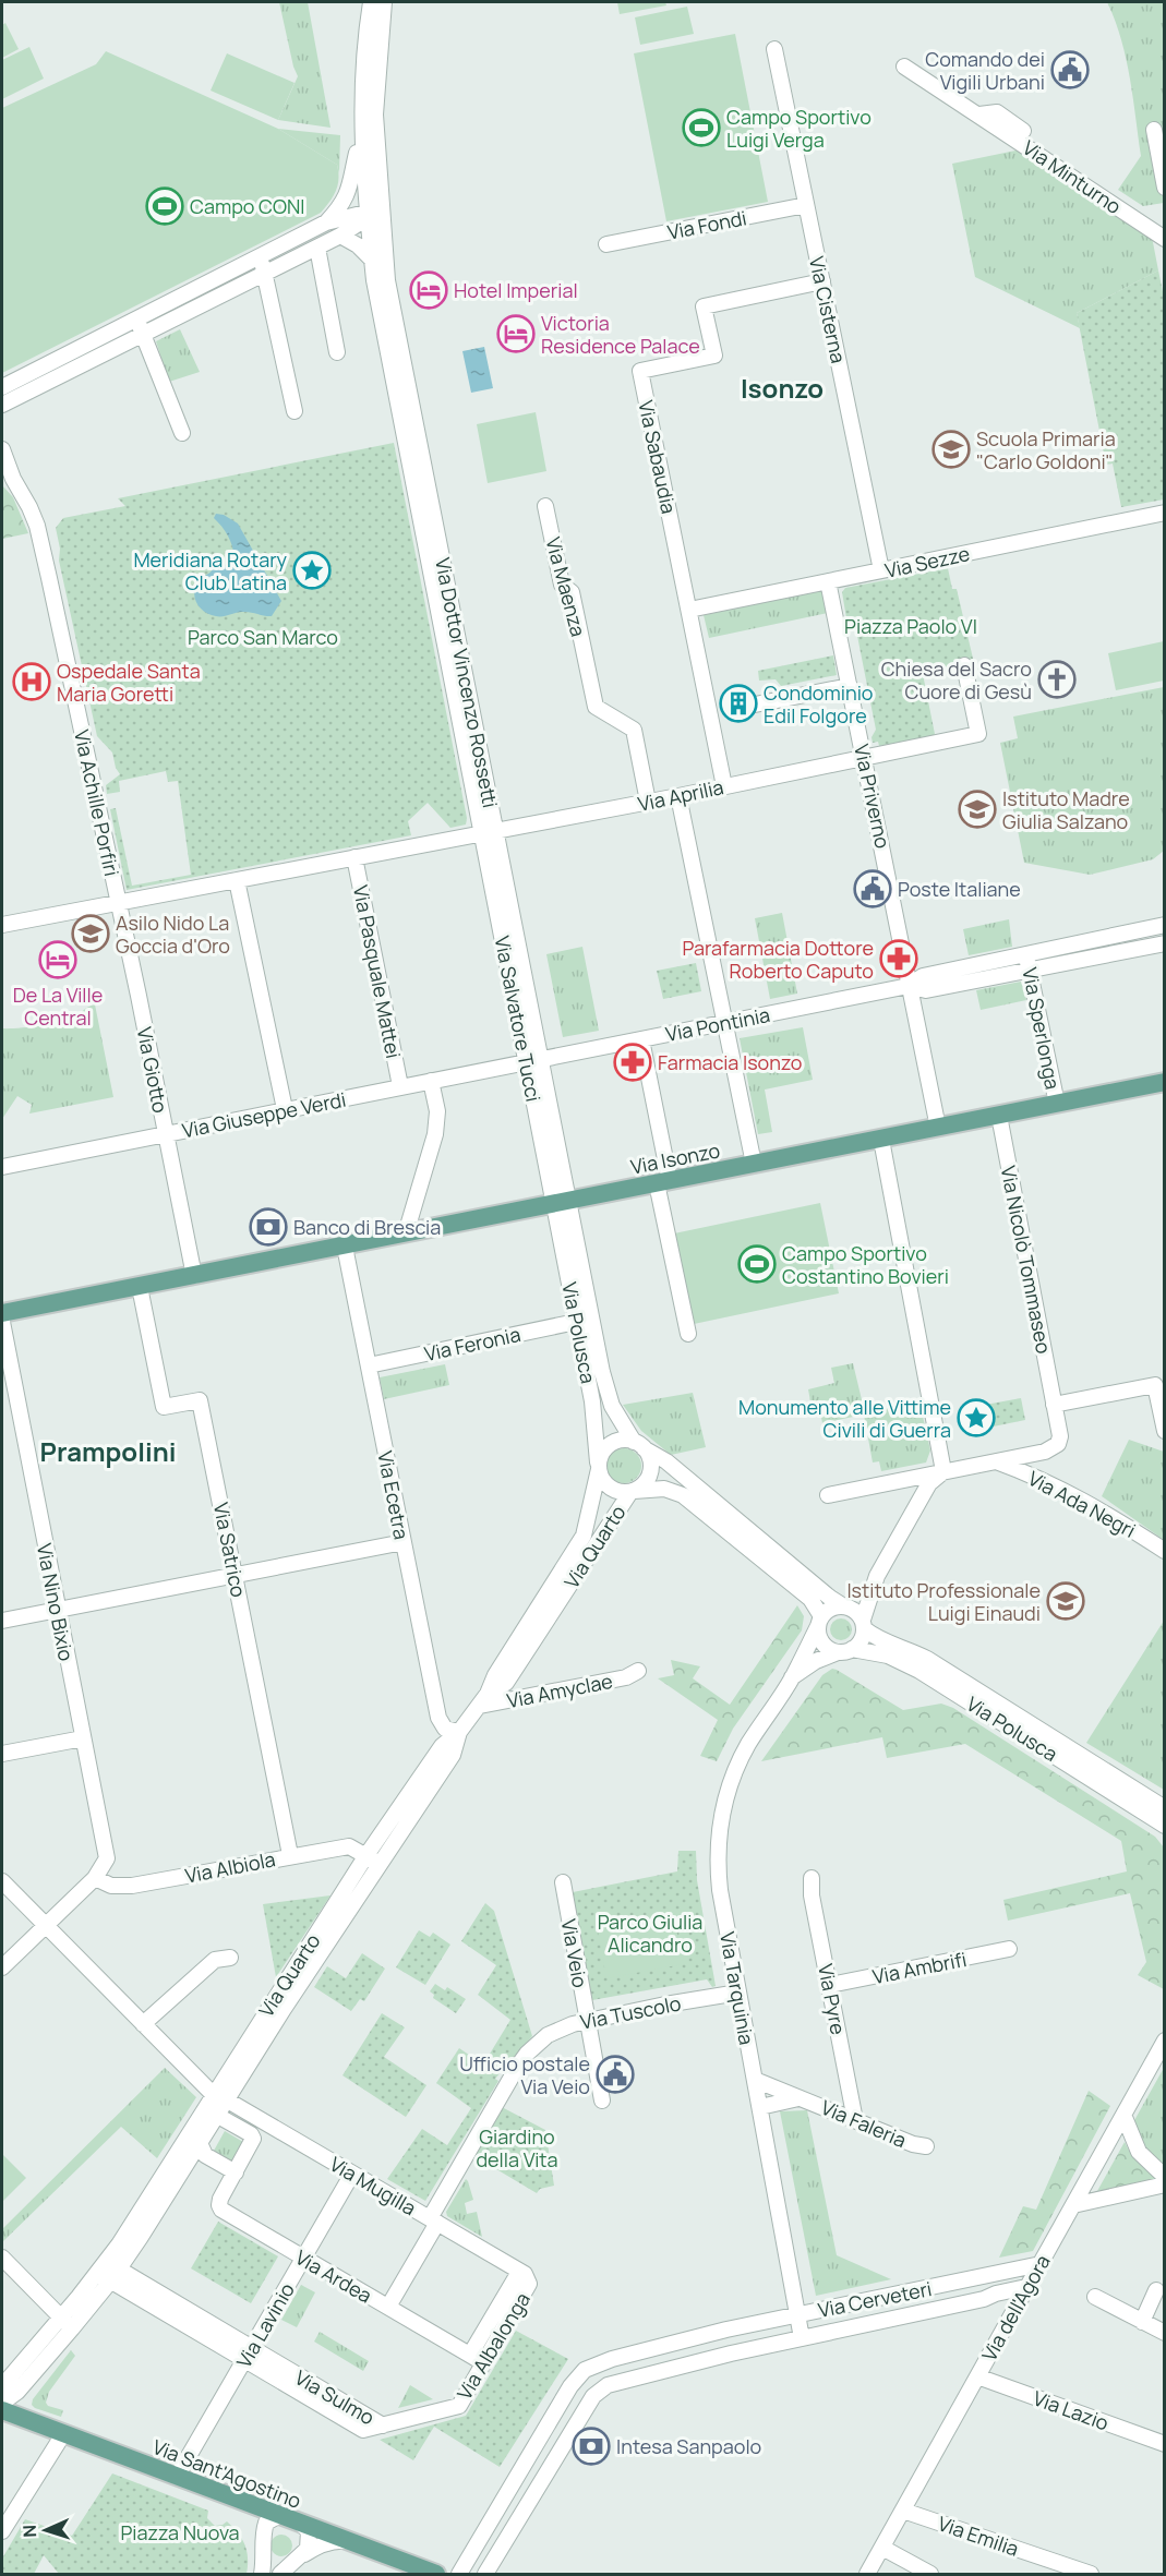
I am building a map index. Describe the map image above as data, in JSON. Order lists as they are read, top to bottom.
{
  "streets": {
    "main road": ["Via Isonzo", "Via Sant'Agostino"],
    "street": [
      "Via Minturno",
      "Via Fondi",
      "Via Cisterna",
      "Via Sabaudia",
      "Via Sezze",
      "Via Maenza",
      "Via Dottor Vincenzo Rossetti",
      "Via Aprilia",
      "Via Priverno",
      "Via Achille Porfiri",
      "Via Pasquale Mattei",
      "Via Salvatore Tucci",
      "Via Pontinia",
      "Via Sperlonga",
      "Via Giotto",
      "Via Giuseppe Verdi",
      "Via Nicolò Tommaseo",
      "Via Polusca",
      "Via Feronia",
      "Via Ecetra",
      "Via Ada Negri",
      "Via Quarto",
      "Via Satrico",
      "Via Nino Bixio",
      "Via Amyclae",
      "Via Albiola",
      "Via Veio",
      "Via Ambrifi",
      "Via Tarquinia",
      "Via Pyre",
      "Via Tuscolo",
      "Via Faleria",
      "Via Mugilla",
      "Via Ardea",
      "Via Cerveteri",
      "Via dell'Agora",
      "Via Lavinio",
      "Via Albalonga",
      "Via Sulmo",
      "Via Lazio",
      "Via Emilia"
    ]
  },
  "crossings": [
    ["Via Fondi", "Via Cisterna"],
    ["Via Cisterna", "Via Sabaudia"],
    ["Via Cisterna", "Via Sezze"],
    ["Via Sabaudia", "Via Sezze"],
    ["Via Sabaudia", "Via Aprilia"],
    ["Via Sezze", "Via Priverno"],
    ["Via Maenza", "Via Aprilia"],
    ["Via Dottor Vincenzo Rossetti", "Via Aprilia"],
    ["Via Dottor Vincenzo Rossetti", "Via Salvatore Tucci"],
    ["Via Aprilia", "Via Priverno"],
    ["Via Aprilia", "Via Achille Porfiri"],
    ["Via Aprilia", "Via Pasquale Mattei"],
    ["Via Aprilia", "Via Salvatore Tucci"],
    ["Via Aprilia", "Via Giotto"],
    ["Via Priverno", "Via Pontinia"],
    ["Via Priverno", "Via Isonzo"],
    ["Via Achille Porfiri", "Via Giotto"],
    ["Via Pasquale Mattei", "Via Giuseppe Verdi"],
    ["Via Salvatore Tucci", "Via Pontinia"],
    ["Via Salvatore Tucci", "Via Giuseppe Verdi"],
    ["Via Salvatore Tucci", "Via Isonzo"],
    ["Via Salvatore Tucci", "Via Polusca"],
    ["Via Pontinia", "Via Sperlonga"],
    ["Via Pontinia", "Via Giuseppe Verdi"],
    ["Via Sperlonga", "Via Isonzo"],
    ["Via Giotto", "Via Giuseppe Verdi"],
    ["Via Giotto", "Via Isonzo"],
    ["Via Isonzo", "Via Nicolò Tommaseo"],
    ["Via Isonzo", "Via Polusca"],
    ["Via Isonzo", "Via Ecetra"],
    ["Via Isonzo", "Via Satrico"],
    ["Via Polusca", "Via Feronia"],
    ["Via Polusca", "Via Quarto"],
    ["Via Polusca", "Via Tarquinia"],
    ["Via Feronia", "Via Ecetra"],
    ["Via Ecetra", "Via Quarto"],
    ["Via Quarto", "Via Amyclae"],
    ["Via Quarto", "Via Albiola"],
    ["Via Quarto", "Via Mugilla"],
    ["Via Quarto", "Via Ardea"],
    ["Via Quarto", "Via Sulmo"],
    ["Via Satrico", "Via Albiola"],
    ["Via Nino Bixio", "Via Albiola"],
    ["Via Veio", "Via Tuscolo"],
    ["Via Ambrifi", "Via Pyre"],
    ["Via Tarquinia", "Via Tuscolo"],
    ["Via Tarquinia", "Via Faleria"],
    ["Via Tarquinia", "Via Cerveteri"],
    ["Via Pyre", "Via Faleria"],
    ["Via Tuscolo", "Via Mugilla"],
    ["Via Tuscolo", "Via Ardea"],
    ["Via Mugilla", "Via Lavinio"],
    ["Via Mugilla", "Via Albalonga"],
    ["Via Ardea", "Via Lavinio"],
    ["Via Ardea", "Via Albalonga"],
    ["Via Cerveteri", "Via dell'Agora"],
    ["Via dell'Agora", "Via Lazio"],
    ["Via dell'Agora", "Via Emilia"],
    ["Via Lavinio", "Via Sulmo"],
    ["Via Lavinio", "Via Sant'Agostino"],
    ["Via Albalonga", "Via Sulmo"]
  ],
  "districts": ["Isonzo", "Prampolini"],
  "parks": [
    "Piazza Paolo VI",
    "Parco San Marco",
    "Parco Giulia Alicandro",
    "Giardino della Vita",
    "Piazza Nuova"
  ],
  "places": {
    "public building": ["Comando dei Vigili Urbani", "Poste Italiane", "Ufficio postale Via Veio"],
    "sports": ["Campo Sportivo Luigi Verga", "Campo CONI", "Campo Sportivo Costantino Bovieri"],
    "hotel": ["Hotel Imperial", "Victoria Residence Palace", "De La Ville Central"],
    "school or university": [
      "Scuola Primaria \"Carlo Goldoni\"",
      "Istituto Madre Giulia Salzano",
      "Asilo Nido La Goccia d'Oro",
      "Istituto Professionale Luigi Einaudi"
    ],
    "place": ["Meridiana Rotary Club Latina", "Monumento alle Vittime Civili di Guerra"],
    "church": ["Chiesa del Sacro Cuore di Gesù"],
    "hospital": ["Ospedale Santa Maria Goretti"],
    "building": ["Condominio Edil Folgore"],
    "pharmacy": ["Parafarmacia Dottore Roberto Caputo", "Farmacia Isonzo"],
    "bank": ["Banco di Brescia", "Intesa Sanpaolo"]
  },
  "north": "left"
}
